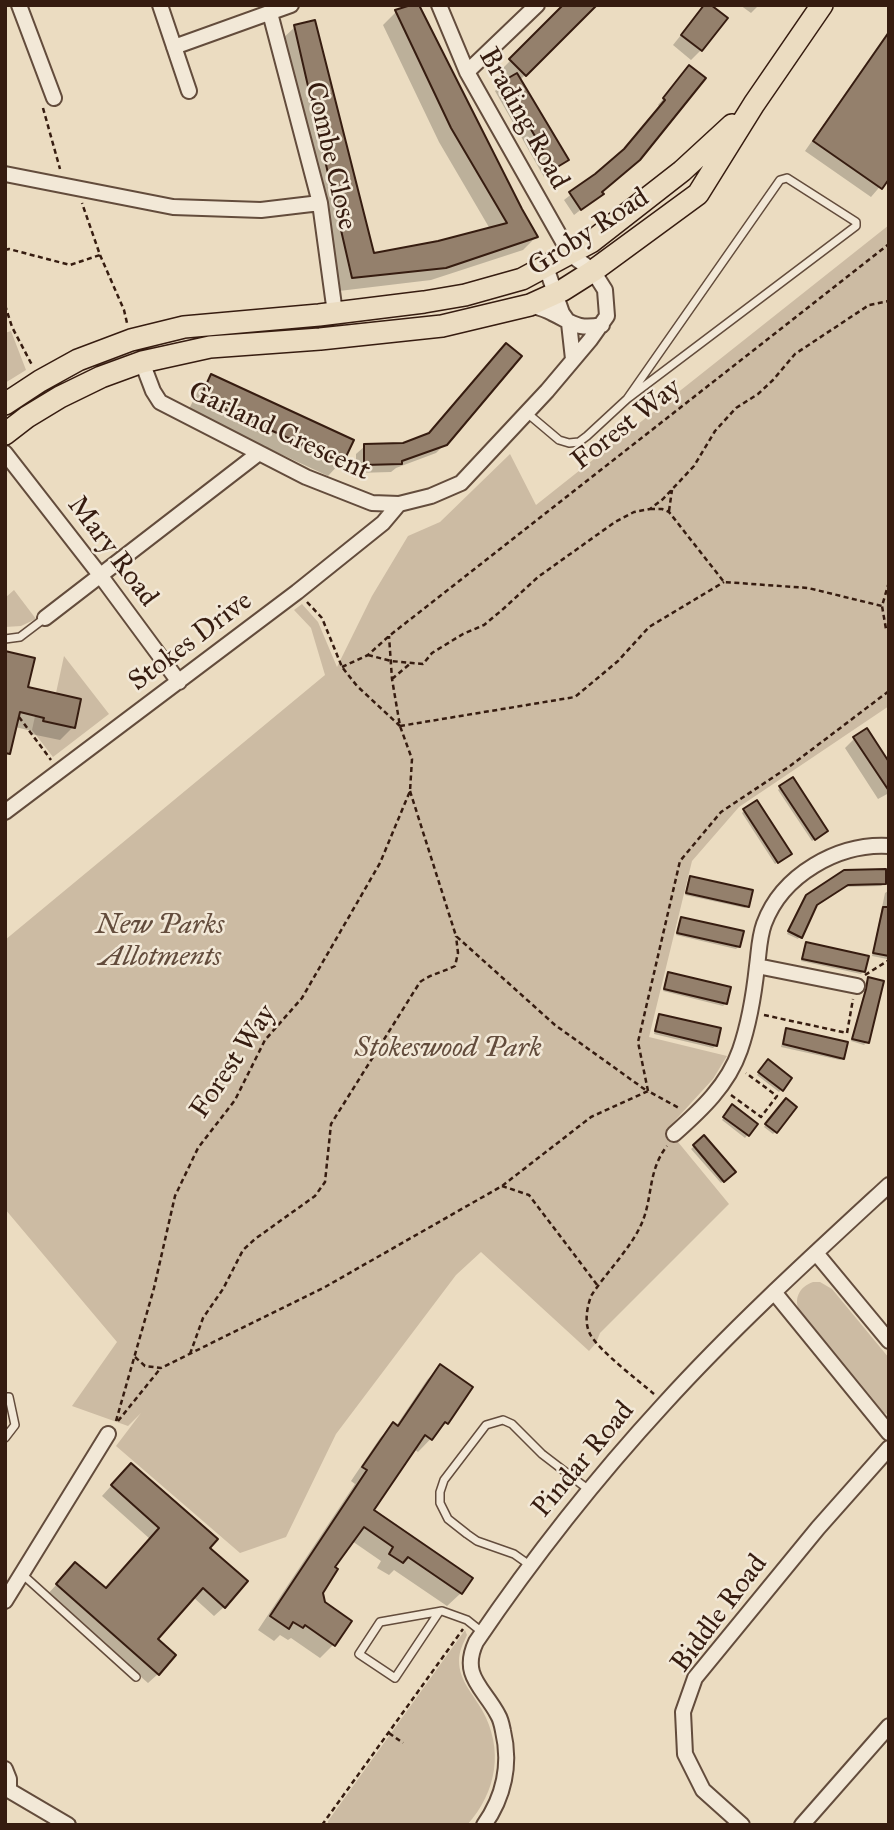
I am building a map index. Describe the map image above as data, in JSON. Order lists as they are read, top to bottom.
{
  "streets": {
    "main road": ["Groby Road"],
    "street": [
      "Brading Road",
      "Combe Close",
      "Garland Crescent",
      "Mary Road",
      "Stokes Drive",
      "Pindar Road",
      "Biddle Road"
    ],
    "path": ["Forest Way"]
  },
  "crossings": [
    ["Brading Road", "Groby Road"],
    ["Combe Close", "Groby Road"],
    ["Groby Road", "Garland Crescent"],
    ["Forest Way", "Stokes Drive"],
    ["Garland Crescent", "Stokes Drive"],
    ["Mary Road", "Stokes Drive"]
  ],
  "parks": ["New Parks Allotments", "Stokeswood Park"]
}
